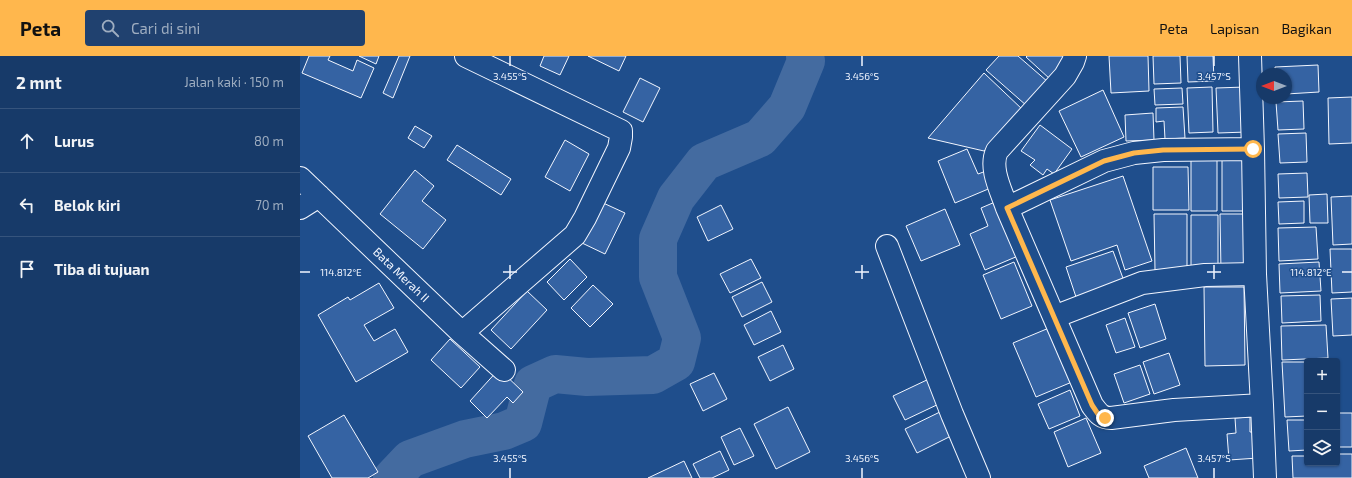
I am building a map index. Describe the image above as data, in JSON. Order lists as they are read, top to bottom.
{
  "streets": {
    "street": ["Bata Merah II"]
  },
  "north": "left",
  "page": {
    "header": "Peta",
    "search": "Cari di sini",
    "nav": ["Peta", "Lapisan", "Bagikan"],
    "heading": ["2 mnt", "Jalan kaki · 150 m"],
    "list": [
      ["Lurus", "80 m"],
      ["Belok kiri", "70 m"],
      "Tiba di tujuan"
    ],
    "map_buttons": ["+", "−"]
  },
  "coordinates": [
    "3.455°S",
    "3.456°S",
    "3.457°S",
    "114.812°E"
  ]
}
